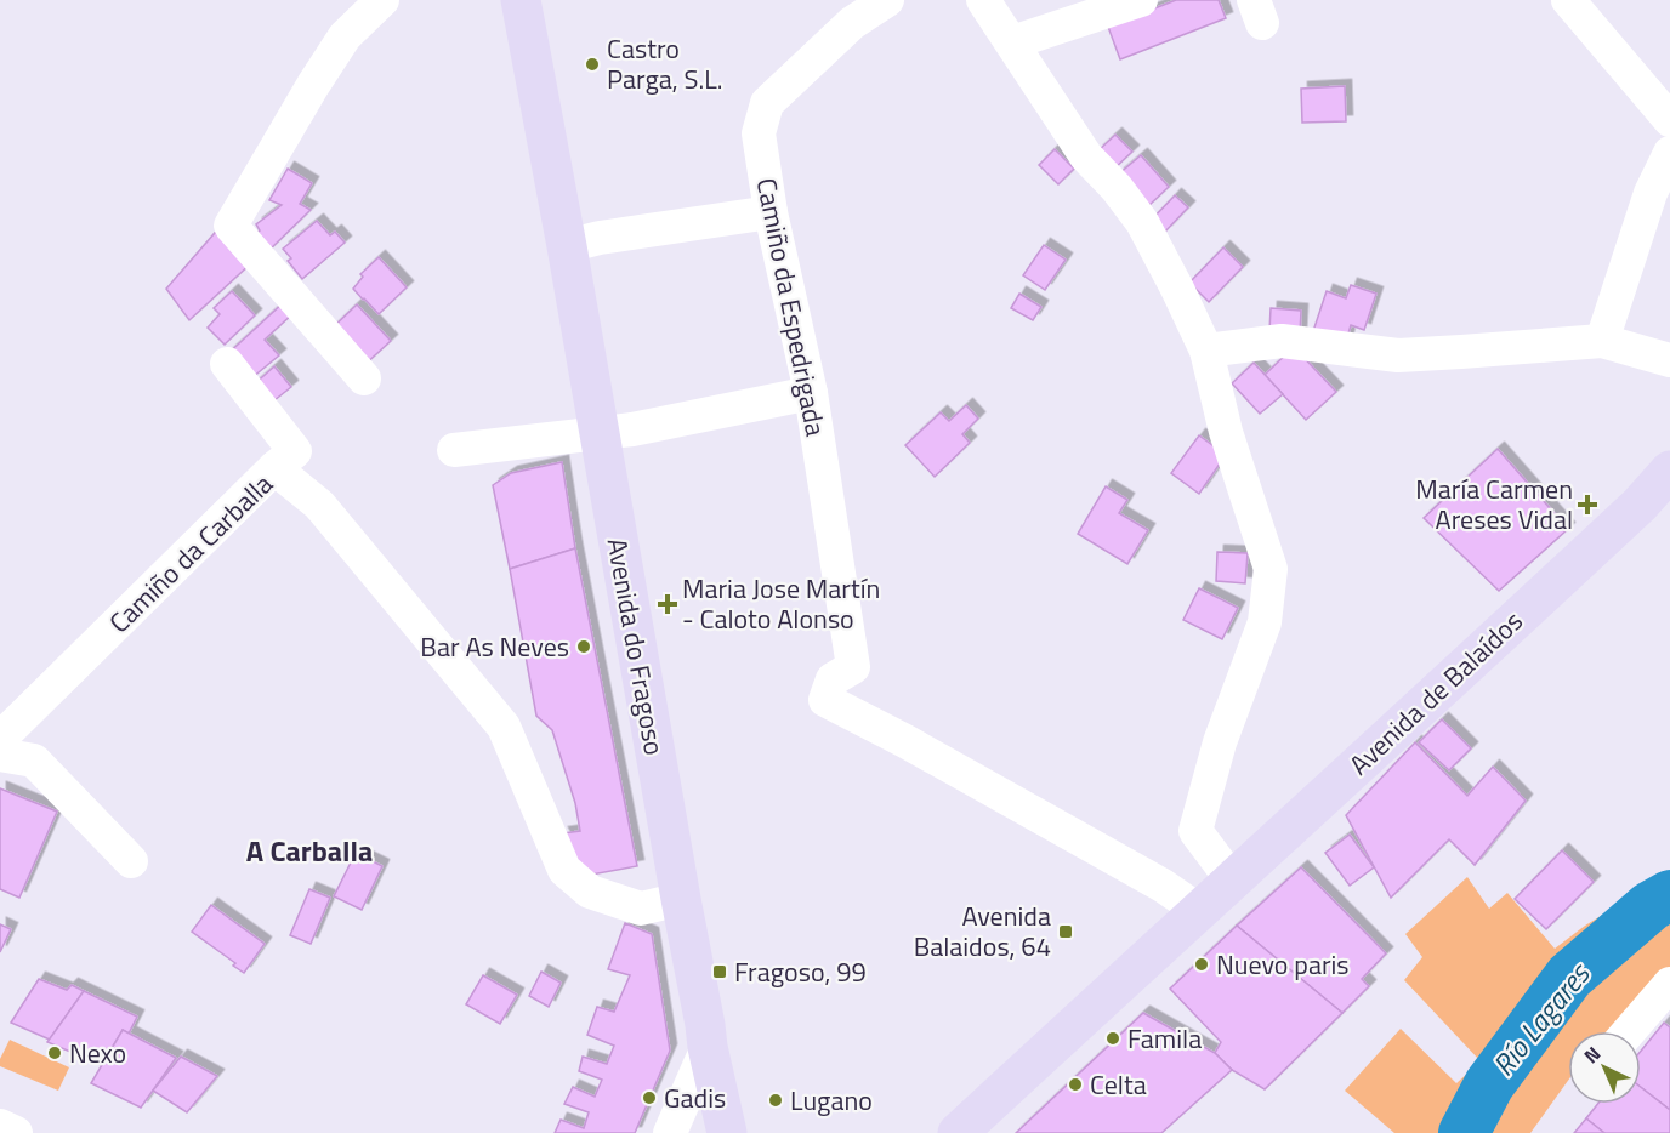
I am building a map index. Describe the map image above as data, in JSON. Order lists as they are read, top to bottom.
{
  "streets": {
    "main road": ["Avenida do Fragoso", "Avenida de Balaídos"],
    "street": ["Camiño da Espedrigada", "Camiño da Carballa"]
  },
  "crossings": [
    ["Camiño da Espedrigada", "Avenida de Balaídos"],
    ["Camiño da Carballa", "Avenida do Fragoso"]
  ],
  "districts": ["A Carballa"],
  "water": ["Río Lagares"],
  "places": {
    "other": [
      "Castro Parga, S.L.",
      "Bar As Neves",
      "Nuevo paris",
      "Famila",
      "Nexo",
      "Celta",
      "Gadis",
      "Lugano"
    ],
    "health": ["María Carmen Areses Vidal", "Maria Jose Martín - Caloto Alonso"],
    "transit": ["Avenida Balaidos, 64", "Fragoso, 99"]
  },
  "north": "top left"
}
